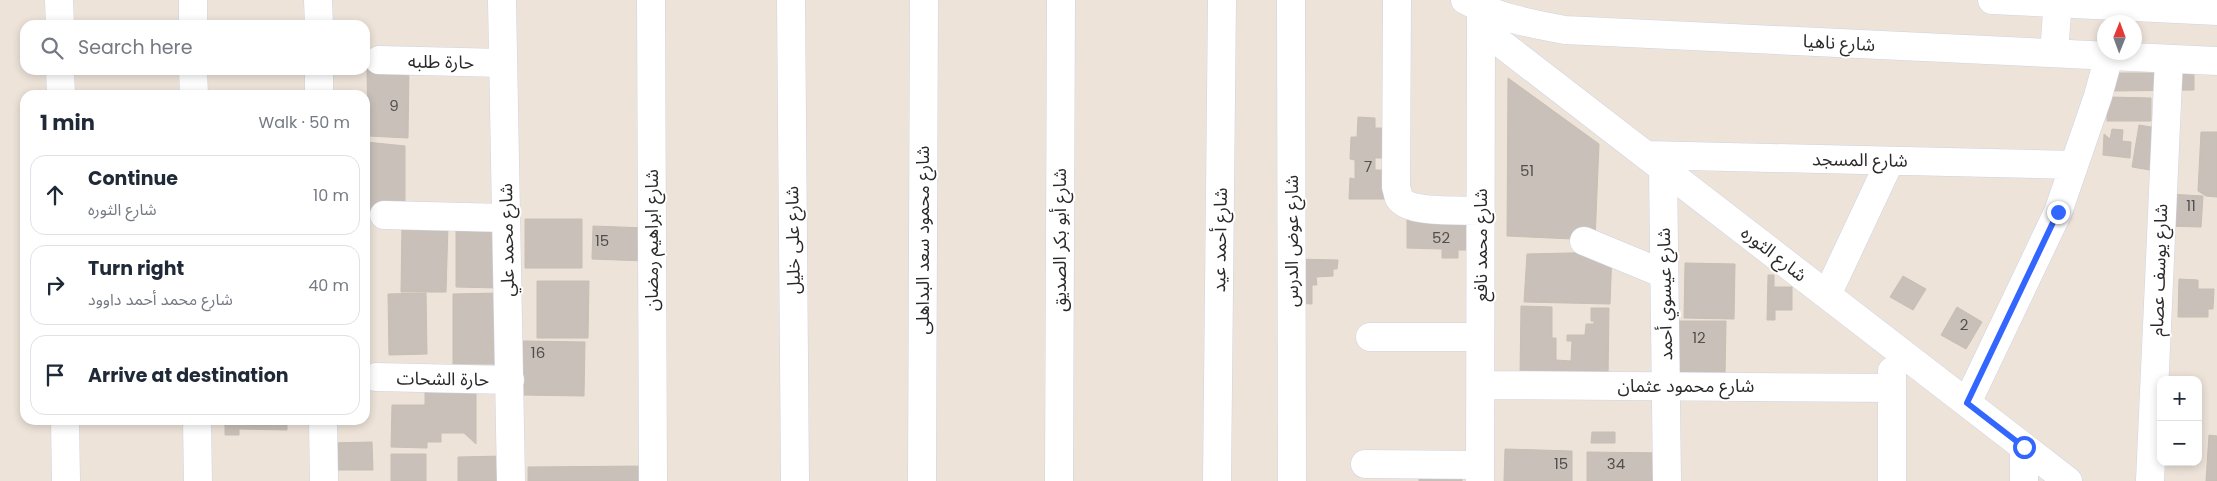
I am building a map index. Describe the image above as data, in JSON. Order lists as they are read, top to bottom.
{
  "streets": {
    "street": [
      "شارع ناهيا",
      "حارة طلبه",
      "شارع المسجد",
      "شارع محمد علي",
      "شارع ابراهيم رمضان",
      "شارع على خليل",
      "شارع محمود سعد البداهلى",
      "شارع أبو بكر الصديق",
      "شارع أحمد عيد",
      "شارع عوض الدرس",
      "شارع محمد نافع",
      "شارع الثوره",
      "شارع يوسف عصام",
      "شارع عيسوي أحمد",
      "حارة الشحات",
      "شارع محمود عثمان"
    ]
  },
  "crossings": [
    ["شارع ناهيا", "شارع محمد نافع"],
    ["شارع ناهيا", "شارع الثوره"],
    ["شارع ناهيا", "شارع يوسف عصام"],
    ["حارة طلبه", "شارع محمد علي"],
    ["شارع المسجد", "شارع الثوره"],
    ["شارع المسجد", "شارع عيسوي أحمد"],
    ["شارع محمد علي", "حارة الشحات"],
    ["شارع محمد نافع", "شارع الثوره"],
    ["شارع محمد نافع", "شارع محمود عثمان"],
    ["شارع الثوره", "شارع عيسوي أحمد"],
    ["شارع عيسوي أحمد", "شارع محمود عثمان"]
  ],
  "house_numbers": [
    "9",
    "7",
    "51",
    "11",
    "52",
    "15",
    "2",
    "12",
    "16",
    "15",
    "34"
  ],
  "north": "top",
  "page": {
    "search": "Search here",
    "heading": ["1 min", "Walk · 50 m"],
    "list": [
      ["Continue", "شارع الثوره", "10 m"],
      ["Turn right", "شارع محمد أحمد داوود", "40 m"],
      "Arrive at destination"
    ],
    "map_buttons": ["+", "−"]
  }
}
